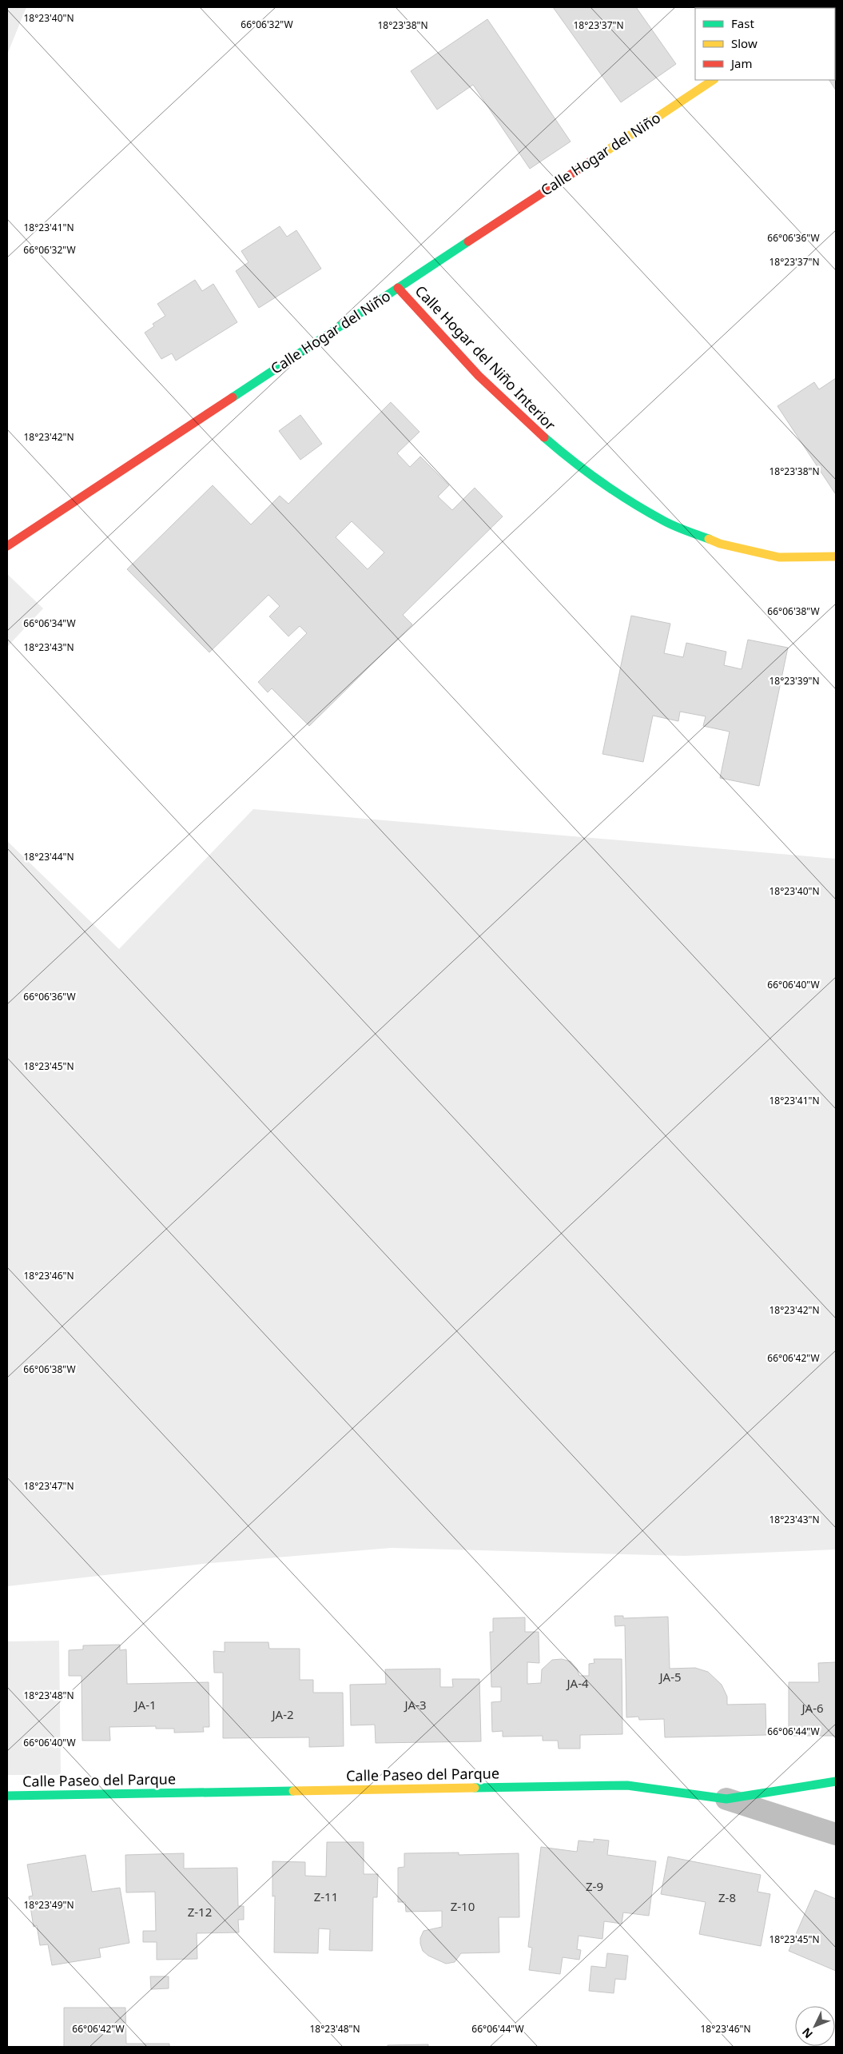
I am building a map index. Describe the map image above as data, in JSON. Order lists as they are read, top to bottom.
{
  "streets": {
    "street": ["Calle Hogar del Niño", "Calle Hogar del Niño Interior", "Calle Paseo del Parque"]
  },
  "crossings": [
    ["Calle Hogar del Niño", "Calle Hogar del Niño Interior"]
  ],
  "house_numbers": [
    "JA-5",
    "JA-4",
    "JA-1",
    "JA-3",
    "JA-6",
    "JA-2",
    "Z-9",
    "Z-11",
    "Z-8",
    "Z-10",
    "Z-12"
  ],
  "legend": ["Fast", "Slow", "Jam"],
  "north": "bottom left",
  "coordinates": [
    "18°23'40\"N",
    "66°06'32\"W",
    "18°23'38\"N",
    "18°23'37\"N",
    "18°23'41\"N",
    "66°06'36\"W",
    "18°23'42\"N",
    "66°06'38\"W",
    "66°06'34\"W",
    "18°23'43\"N",
    "18°23'39\"N",
    "18°23'44\"N",
    "66°06'40\"W",
    "18°23'45\"N",
    "18°23'46\"N",
    "66°06'42\"W",
    "18°23'47\"N",
    "18°23'48\"N",
    "66°06'44\"W",
    "18°23'49\"N"
  ]
}
